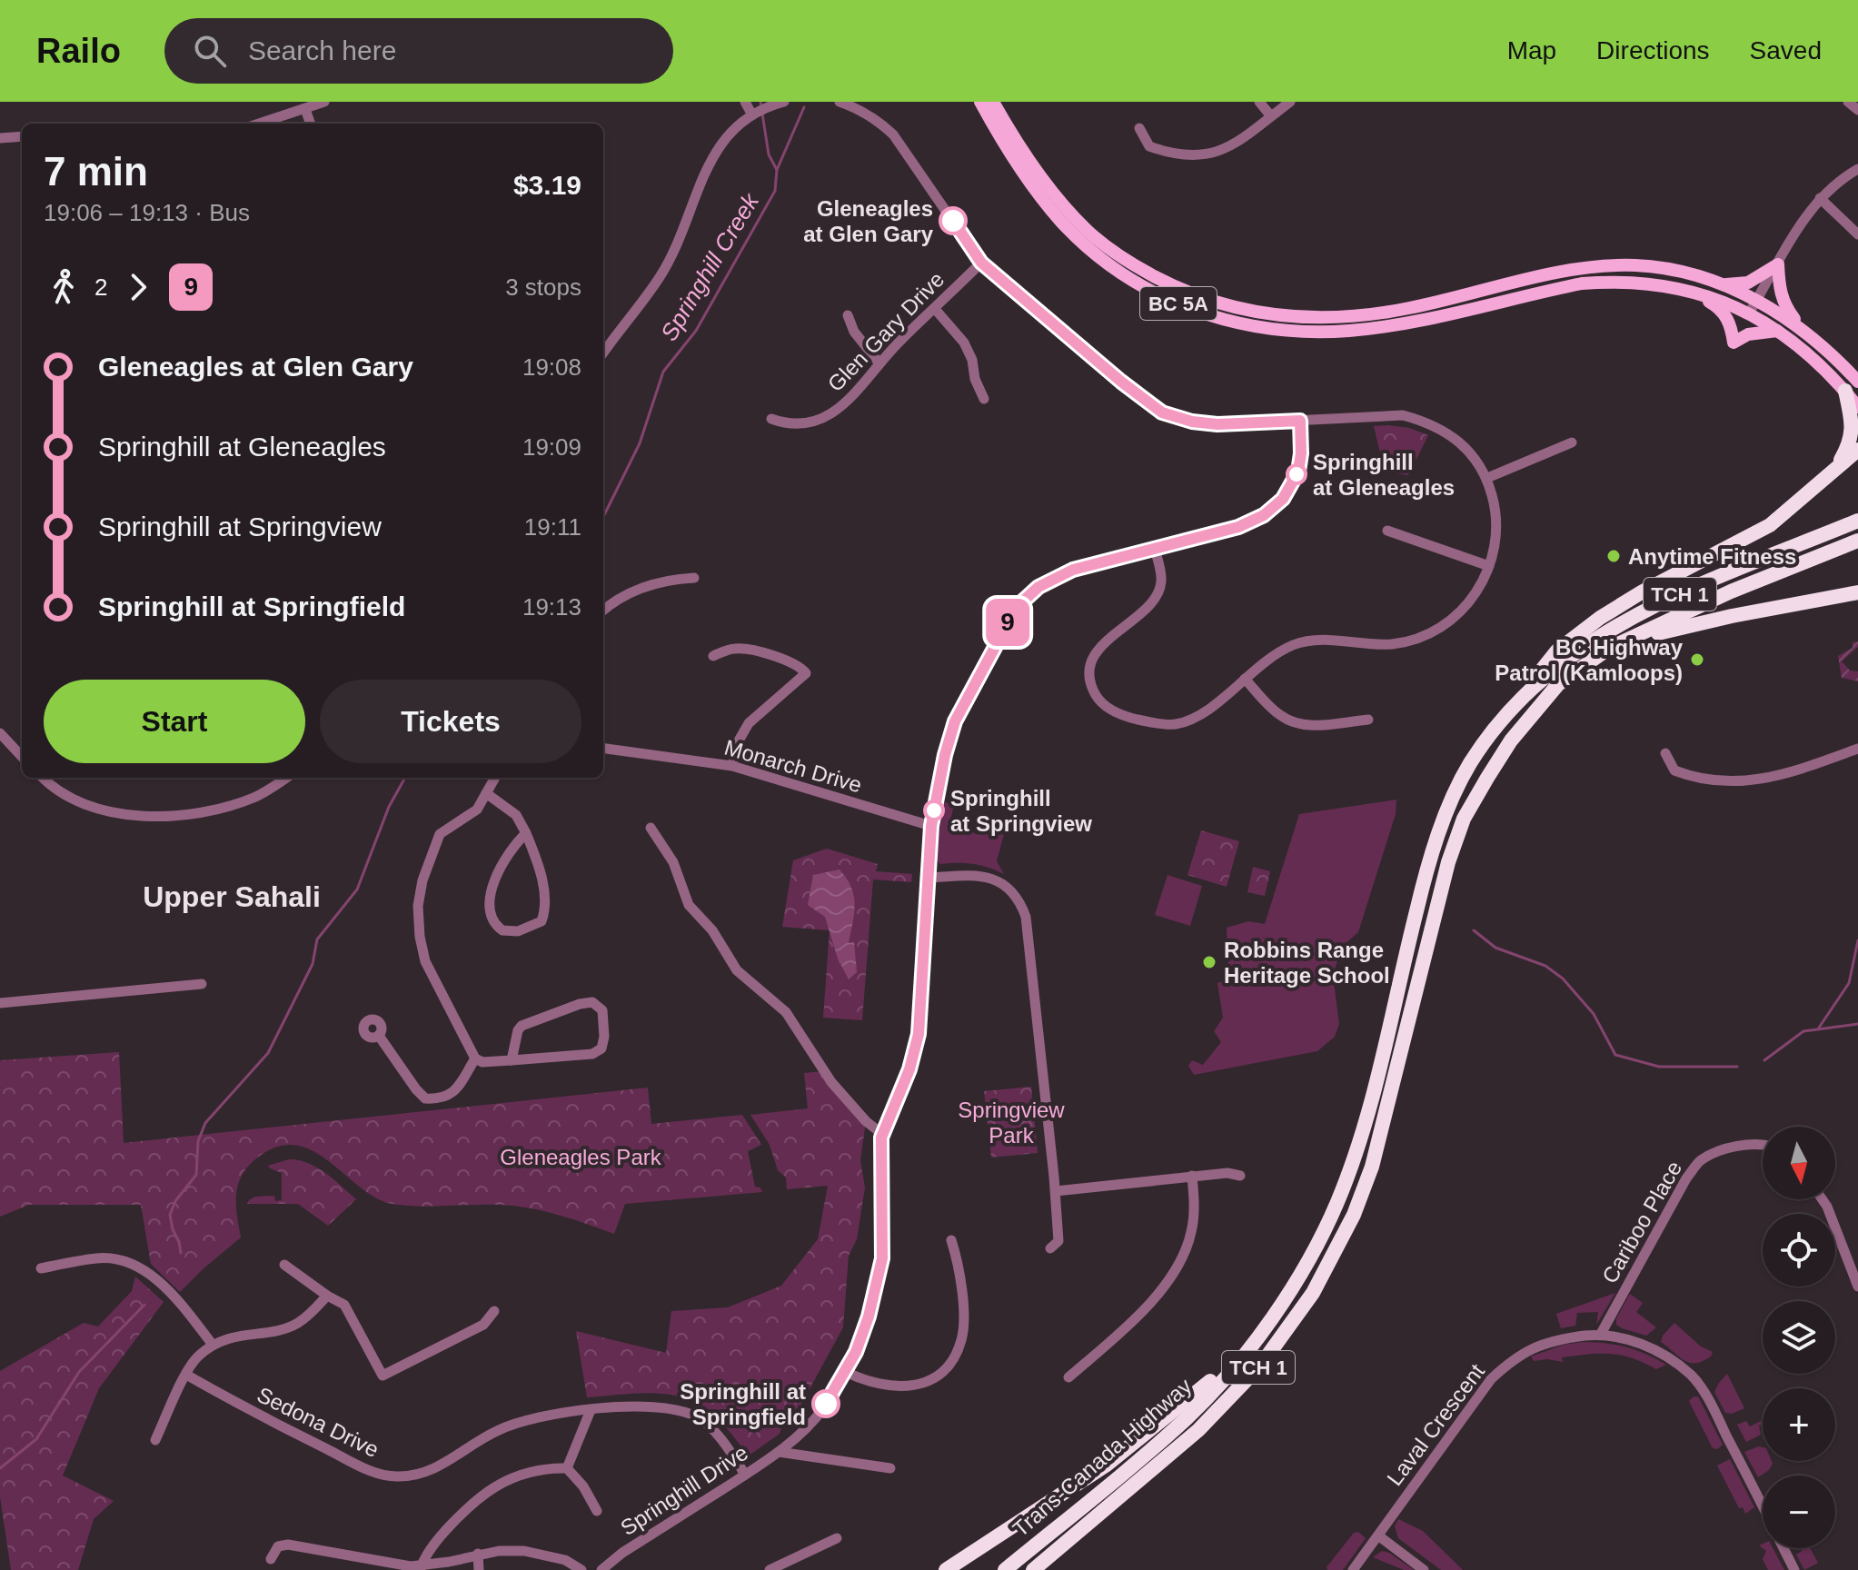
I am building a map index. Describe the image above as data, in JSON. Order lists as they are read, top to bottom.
{
  "streets": {
    "highway": ["TCH 1", "Trans-Canada Highway"],
    "main road": ["BC 5A"],
    "street": [
      "Glen Gary Drive",
      "Monarch Drive",
      "Cariboo Place",
      "Sedona Drive",
      "Laval Crescent",
      "Springhill Drive"
    ]
  },
  "crossings": [
    ["Monarch Drive", "Springhill Drive"],
    ["Cariboo Place", "Laval Crescent"],
    ["Sedona Drive", "Springhill Drive"]
  ],
  "districts": ["Upper Sahali"],
  "water": ["Springhill Creek"],
  "parks": ["Springview Park", "Gleneagles Park"],
  "places": [
    "Gleneagles at Glen Gary",
    "Springhill at Gleneagles",
    "Anytime Fitness",
    "BC Highway Patrol (Kamloops)",
    "Springhill at Springview",
    "Robbins Range Heritage School",
    "Springhill at Springfield"
  ],
  "lines": ["bus line 9"],
  "north": "bottom",
  "page": {
    "header": "Railo",
    "search": "Search here",
    "nav": ["Map", "Directions", "Saved"],
    "on_map": "9",
    "heading": ["7 min", "19:06 – 19:13 · Bus", "$3.19"],
    "legs": ["2", "9", "3 stops"],
    "list": [
      {
        "name": "Gleneagles at Glen Gary",
        "value": "19:08"
      },
      {
        "name": "Springhill at Gleneagles",
        "value": "19:09"
      },
      {
        "name": "Springhill at Springview",
        "value": "19:11"
      },
      {
        "name": "Springhill at Springfield",
        "value": "19:13"
      }
    ],
    "buttons": ["Start", "Tickets"],
    "map_buttons": ["+", "−"]
  }
}
